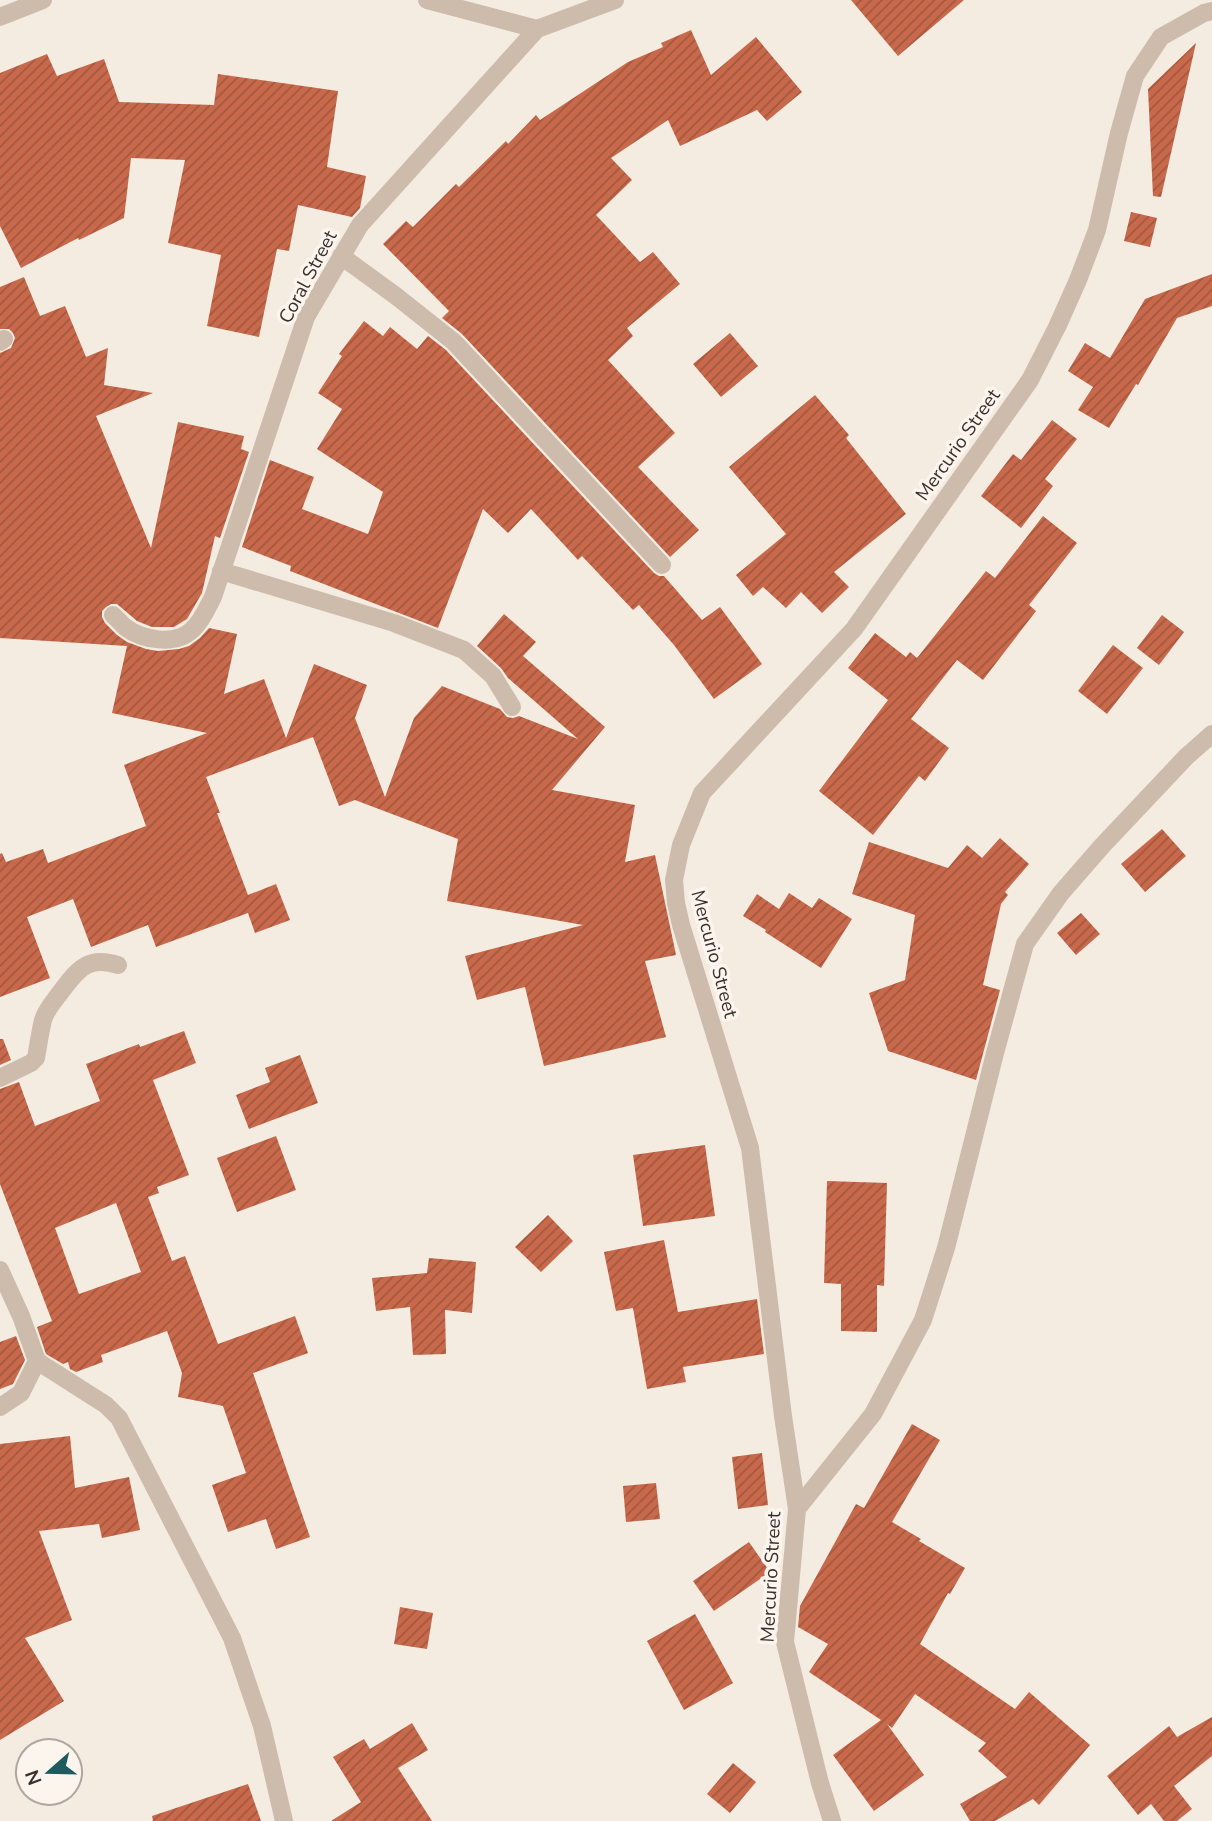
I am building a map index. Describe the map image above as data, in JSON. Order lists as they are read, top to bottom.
{
  "streets": {
    "street": ["Coral Street", "Mercurio Street"]
  },
  "north": "left"
}
